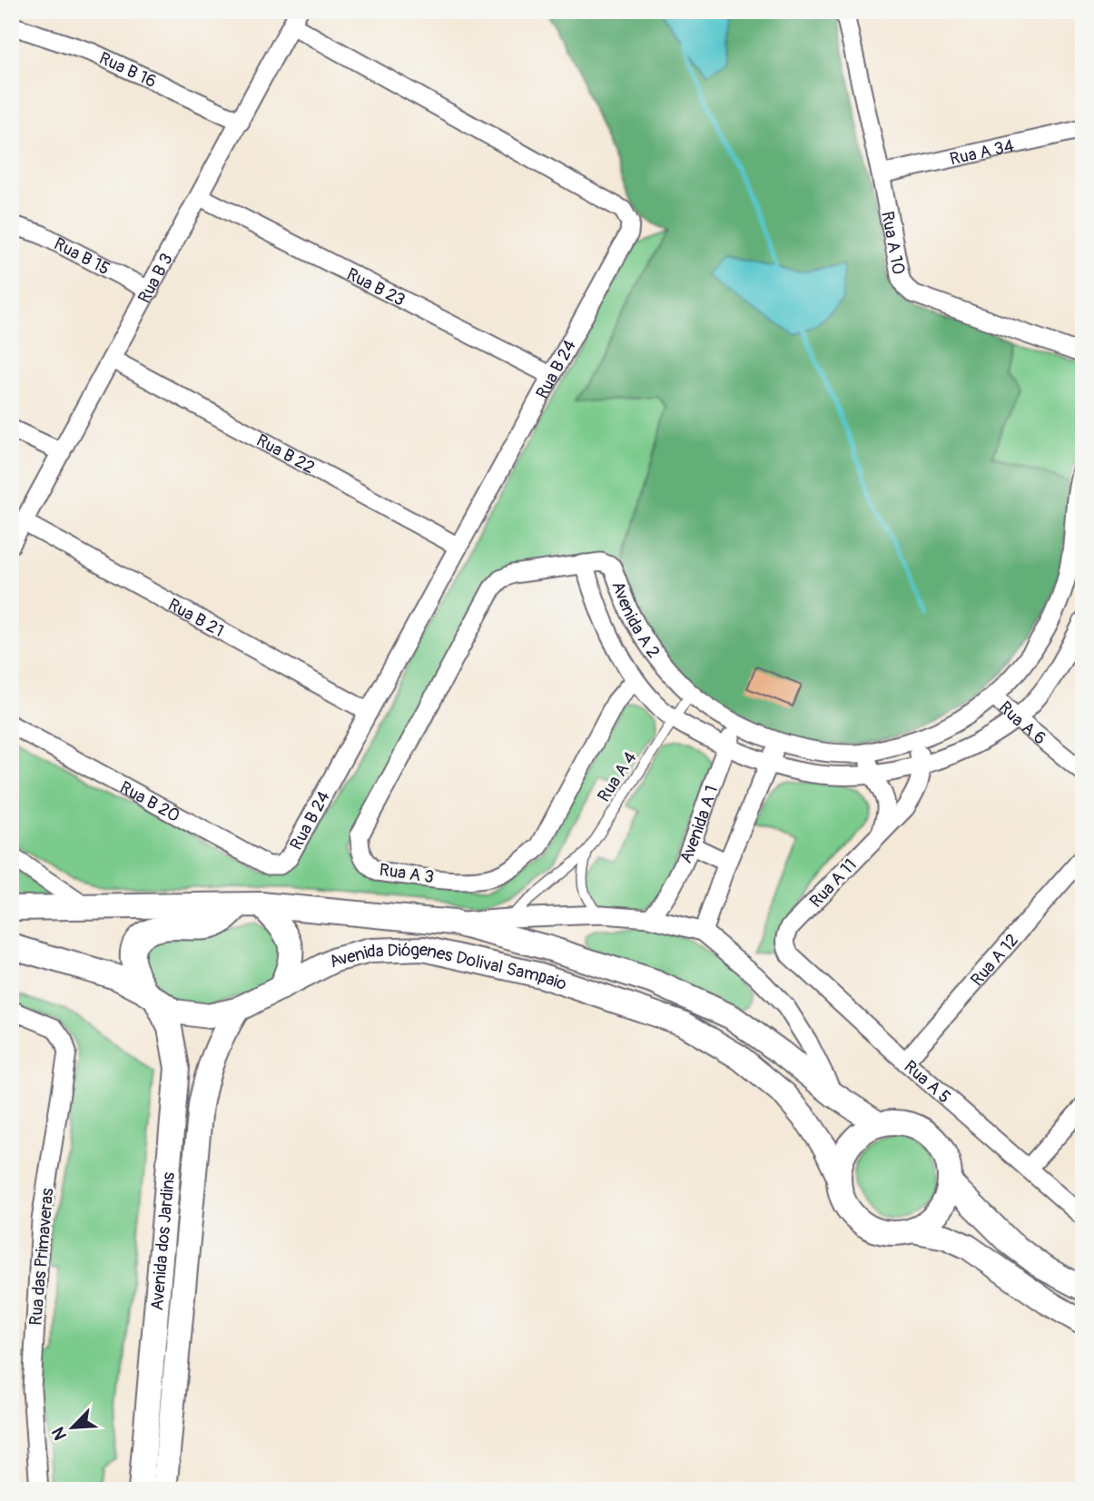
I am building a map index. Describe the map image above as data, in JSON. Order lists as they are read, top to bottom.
{
  "streets": {
    "street": [
      "Rua B 16",
      "Rua A 34",
      "Rua A 10",
      "Rua B 15",
      "Rua B 3",
      "Rua B 23",
      "Rua B 24",
      "Rua B 22",
      "Rua B 21",
      "Avenida A 2",
      "Rua A 6",
      "Rua B 20",
      "Avenida A 1",
      "Rua A 3",
      "Rua A 11",
      "Rua A 12",
      "Avenida Diógenes Dolival Sampaio",
      "Rua A 5",
      "Avenida dos Jardins",
      "Rua das Primaveras"
    ],
    "lane": ["Rua A 4"]
  },
  "crossings": [
    ["Rua B 16", "Rua B 3"],
    ["Rua A 34", "Rua A 10"],
    ["Rua B 15", "Rua B 3"],
    ["Rua B 3", "Rua B 23"],
    ["Rua B 3", "Rua B 24"],
    ["Rua B 3", "Rua B 22"],
    ["Rua B 3", "Rua B 21"],
    ["Rua B 23", "Rua B 24"],
    ["Rua B 24", "Rua B 22"],
    ["Rua B 24", "Rua B 21"],
    ["Rua B 24", "Rua B 20"],
    ["Avenida A 2", "Rua A 6"],
    ["Avenida A 2", "Rua A 4"],
    ["Avenida A 2", "Avenida A 1"],
    ["Avenida A 2", "Rua A 3"],
    ["Avenida A 2", "Rua A 11"],
    ["Rua A 11", "Rua A 5"],
    ["Rua A 12", "Rua A 5"],
    ["Avenida Diógenes Dolival Sampaio", "Avenida dos Jardins"]
  ],
  "north": "bottom left"
}
